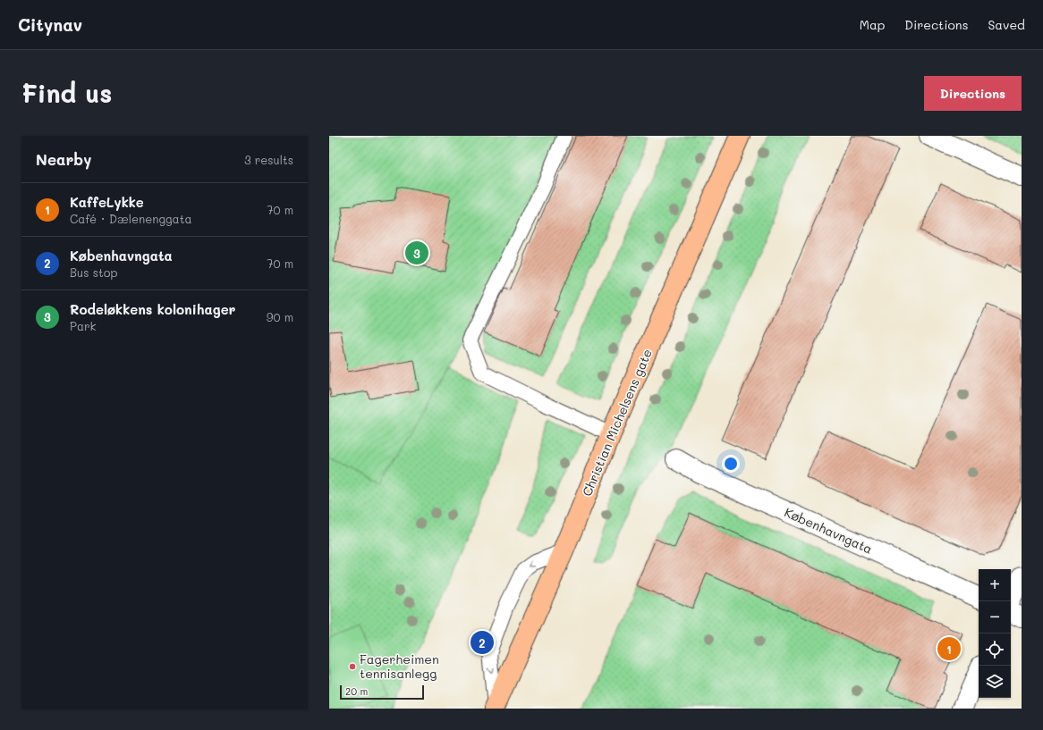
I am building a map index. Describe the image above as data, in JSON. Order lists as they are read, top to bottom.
{
  "streets": {
    "main road": ["Christian Michelsens gate"],
    "street": ["Københavngata"]
  },
  "places": ["Fagerheimen tennisanlegg"],
  "scale_bar": "20 m",
  "page": {
    "header": "Citynav",
    "nav": ["Map", "Directions", "Saved"],
    "buttons": "Directions",
    "title": "Find us",
    "heading": ["Nearby", "3 results"],
    "list": [
      {
        "mark": "1",
        "name": "KaffeLykke",
        "note": "Café · Dælenenggata",
        "value": "70 m"
      },
      {
        "mark": "2",
        "name": "Københavngata",
        "note": "Bus stop",
        "value": "70 m"
      },
      {
        "mark": "3",
        "name": "Rodeløkkens kolonihager",
        "note": "Park",
        "value": "90 m"
      }
    ],
    "pins": ["3", "2", "1"],
    "map_buttons": ["+", "−"],
    "scale": "20 m"
  }
}
